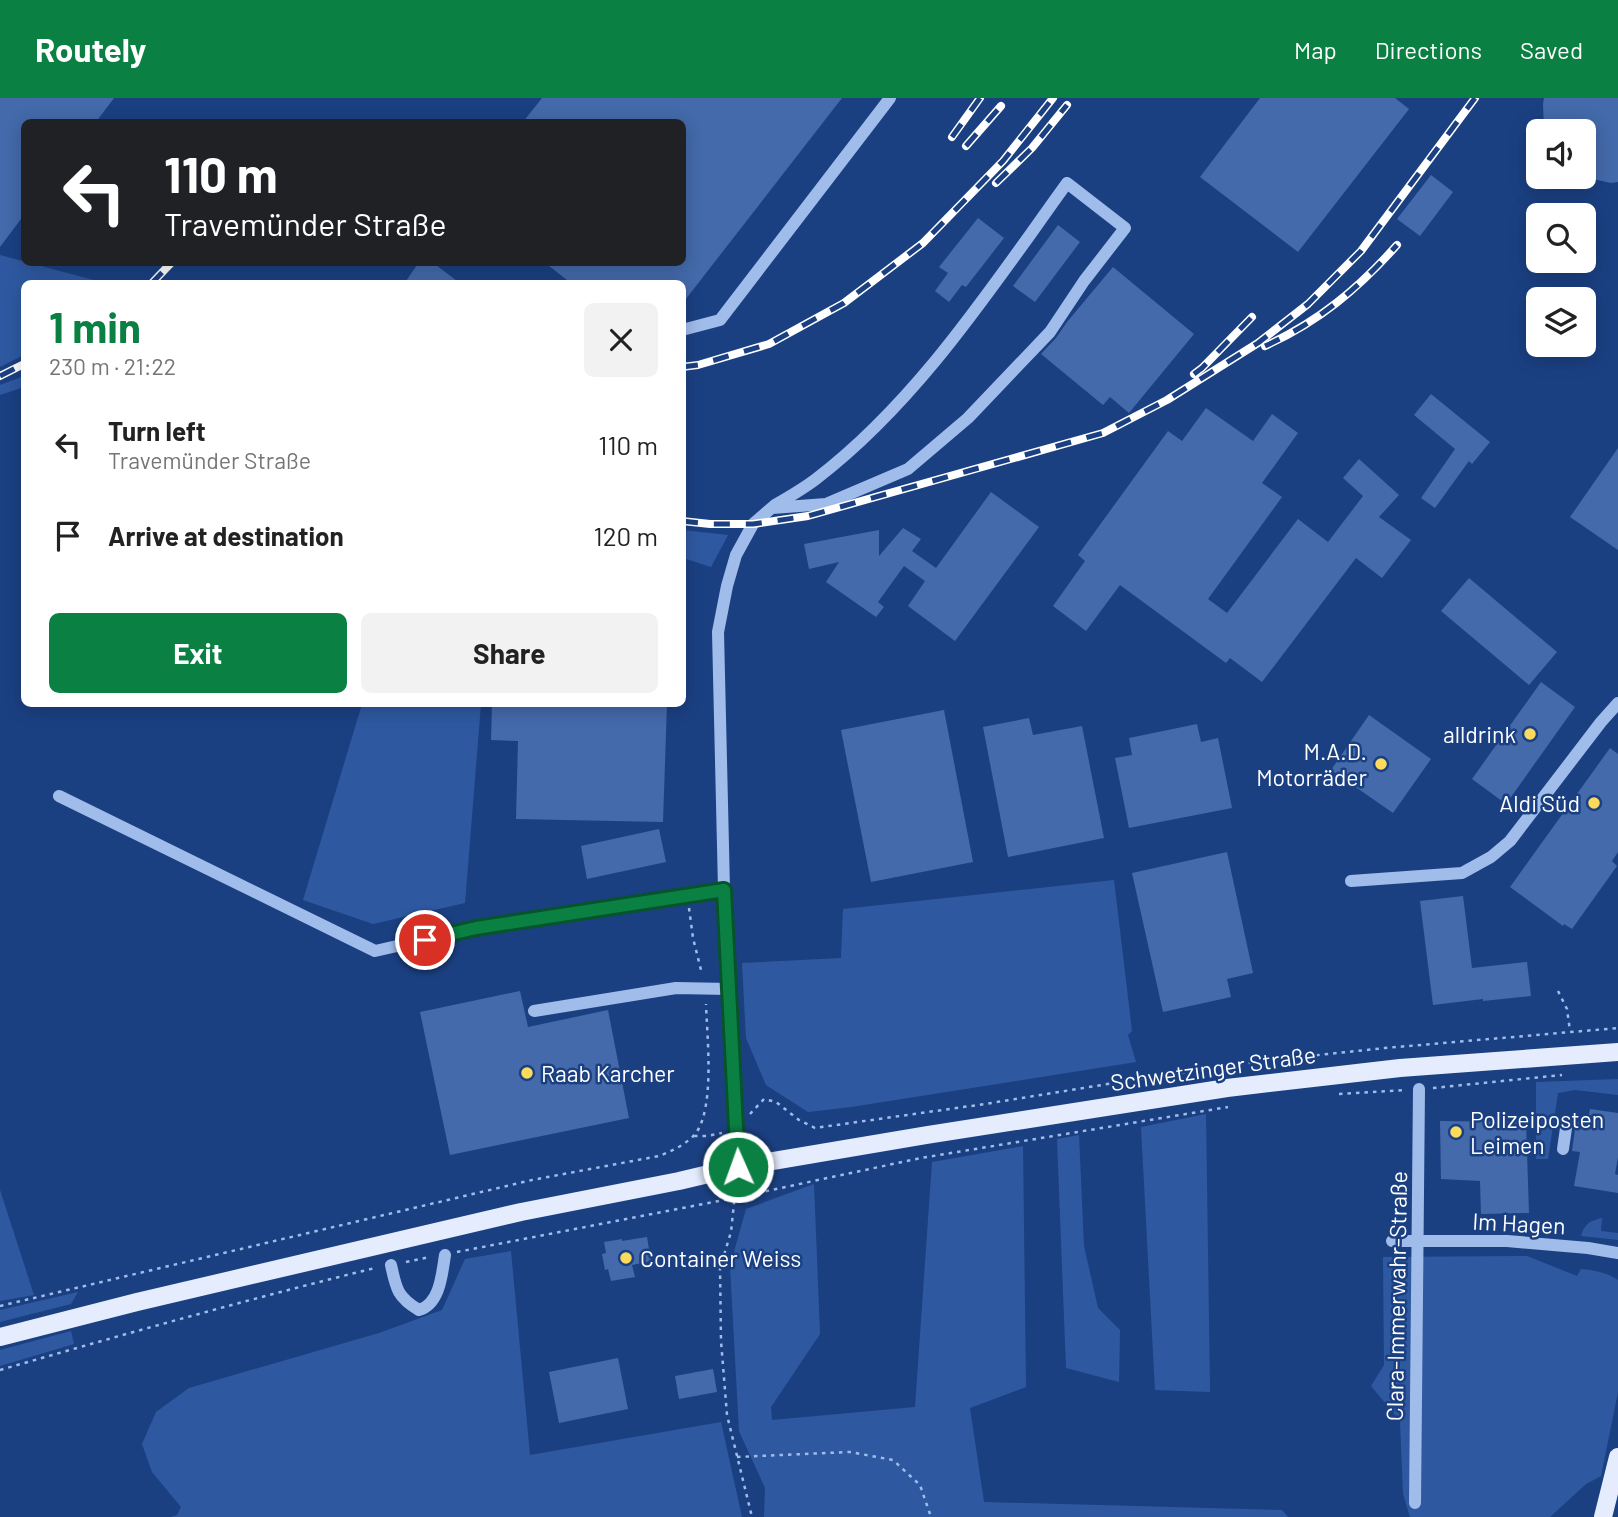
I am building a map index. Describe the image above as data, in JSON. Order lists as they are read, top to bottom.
{
  "streets": {
    "main road": ["Schwetzinger Straße"],
    "street": ["Im Hagen", "Clara-Immerwahr-Straße"]
  },
  "crossings": [
    ["Im Hagen", "Clara-Immerwahr-Straße"]
  ],
  "places": [
    "alldrink",
    "M.A.D. Motorräder",
    "Aldi Süd",
    "Raab Karcher",
    "Polizeiposten Leimen",
    "Container Weiss"
  ],
  "page": {
    "header": "Routely",
    "nav": ["Map", "Directions", "Saved"],
    "turn": ["110 m", "Travemünder Straße"],
    "heading": ["1 min", "230 m · 21:22"],
    "list": [
      {
        "name": "Turn left",
        "note": "Travemünder Straße",
        "value": "110 m"
      },
      {
        "name": "Arrive at destination",
        "value": "120 m"
      }
    ],
    "buttons": ["Exit", "Share"]
  }
}
